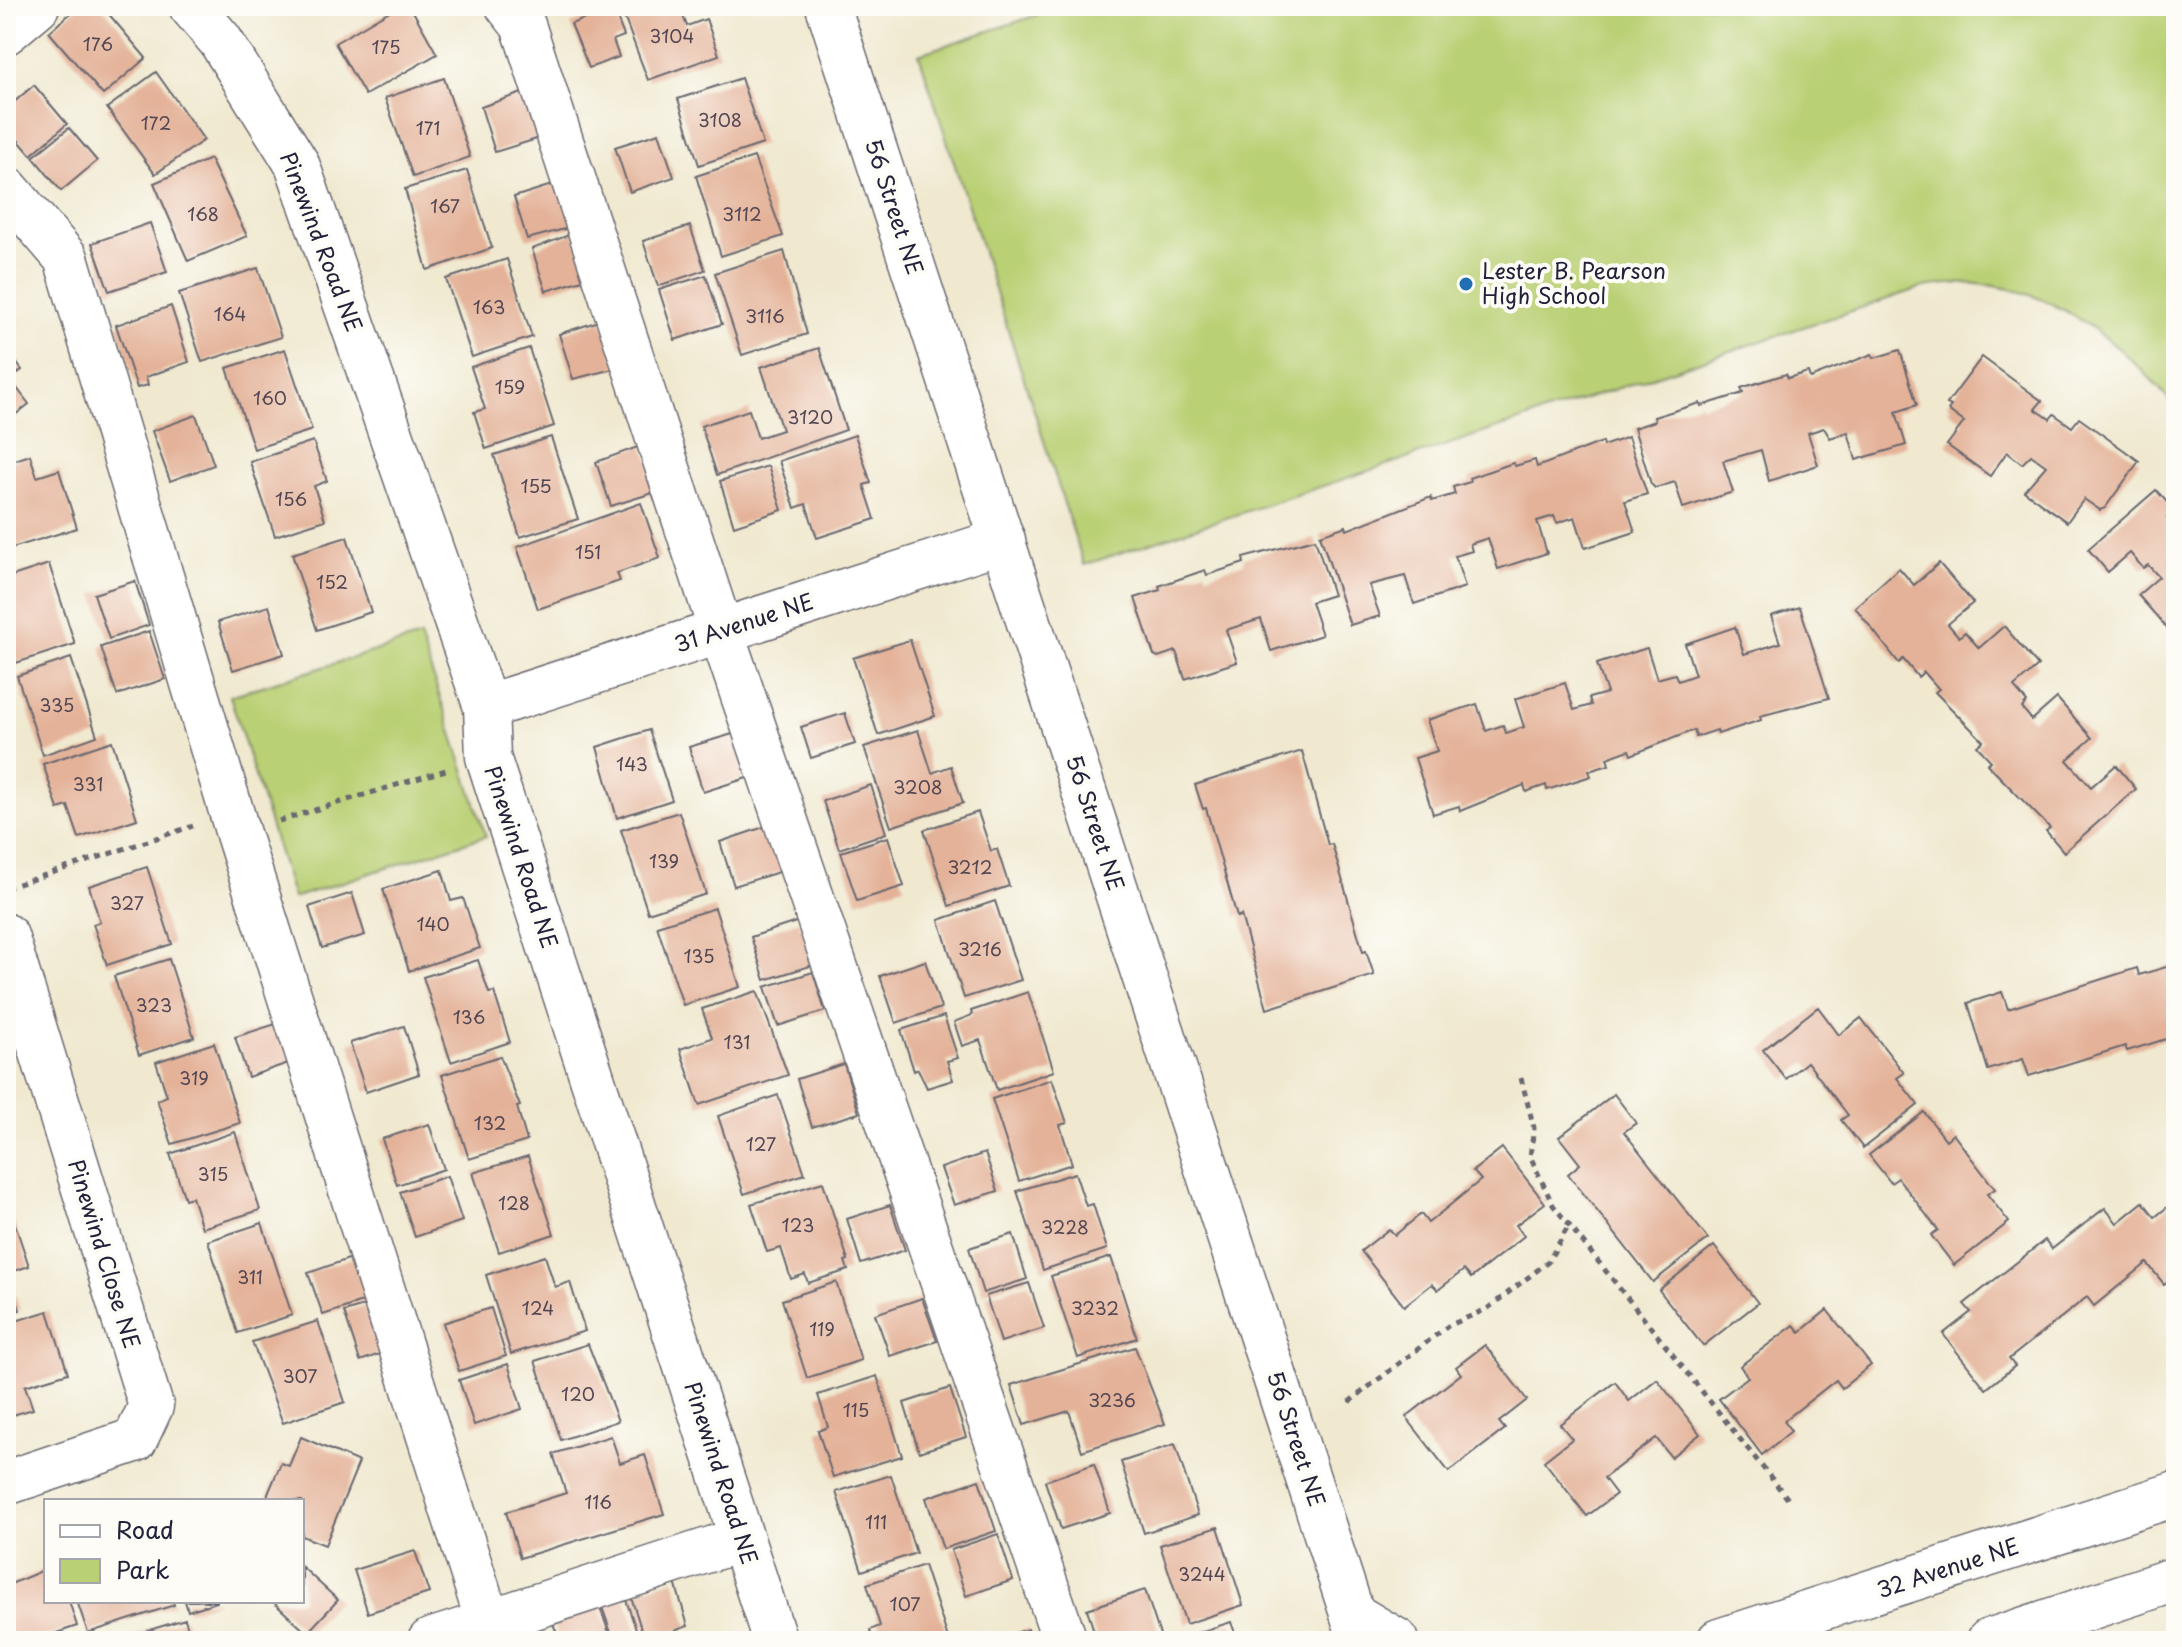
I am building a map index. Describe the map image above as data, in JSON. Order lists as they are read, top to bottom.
{
  "streets": {
    "street": [
      "56 Street NE",
      "Pinewind Road NE",
      "31 Avenue NE",
      "Pinewind Close NE",
      "32 Avenue NE"
    ]
  },
  "crossings": [
    ["56 Street NE", "31 Avenue NE"],
    ["Pinewind Road NE", "31 Avenue NE"]
  ],
  "places": ["Lester B. Pearson High School"],
  "house_numbers": [
    "3104",
    "176",
    "175",
    "3108",
    "172",
    "171",
    "167",
    "168",
    "3112",
    "163",
    "164",
    "3116",
    "159",
    "160",
    "3120",
    "155",
    "156",
    "151",
    "152",
    "335",
    "143",
    "331",
    "3208",
    "139",
    "3212",
    "327",
    "140",
    "3216",
    "135",
    "323",
    "136",
    "131",
    "319",
    "132",
    "127",
    "315",
    "128",
    "123",
    "3228",
    "311",
    "124",
    "3232",
    "119",
    "307",
    "120",
    "3236",
    "115",
    "116",
    "111",
    "3244",
    "107"
  ],
  "legend": ["Road", "Park"]
}
